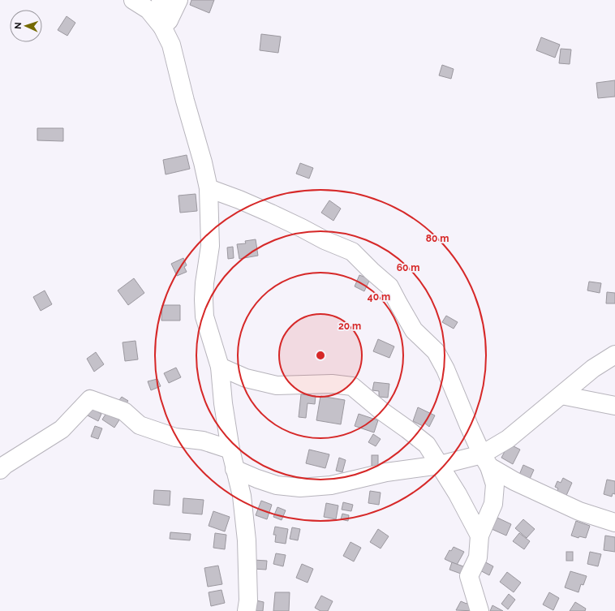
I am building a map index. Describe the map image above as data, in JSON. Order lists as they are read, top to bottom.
{
  "north": "left",
  "rings": [
    "80 m",
    "60 m",
    "40 m",
    "20 m"
  ]
}
